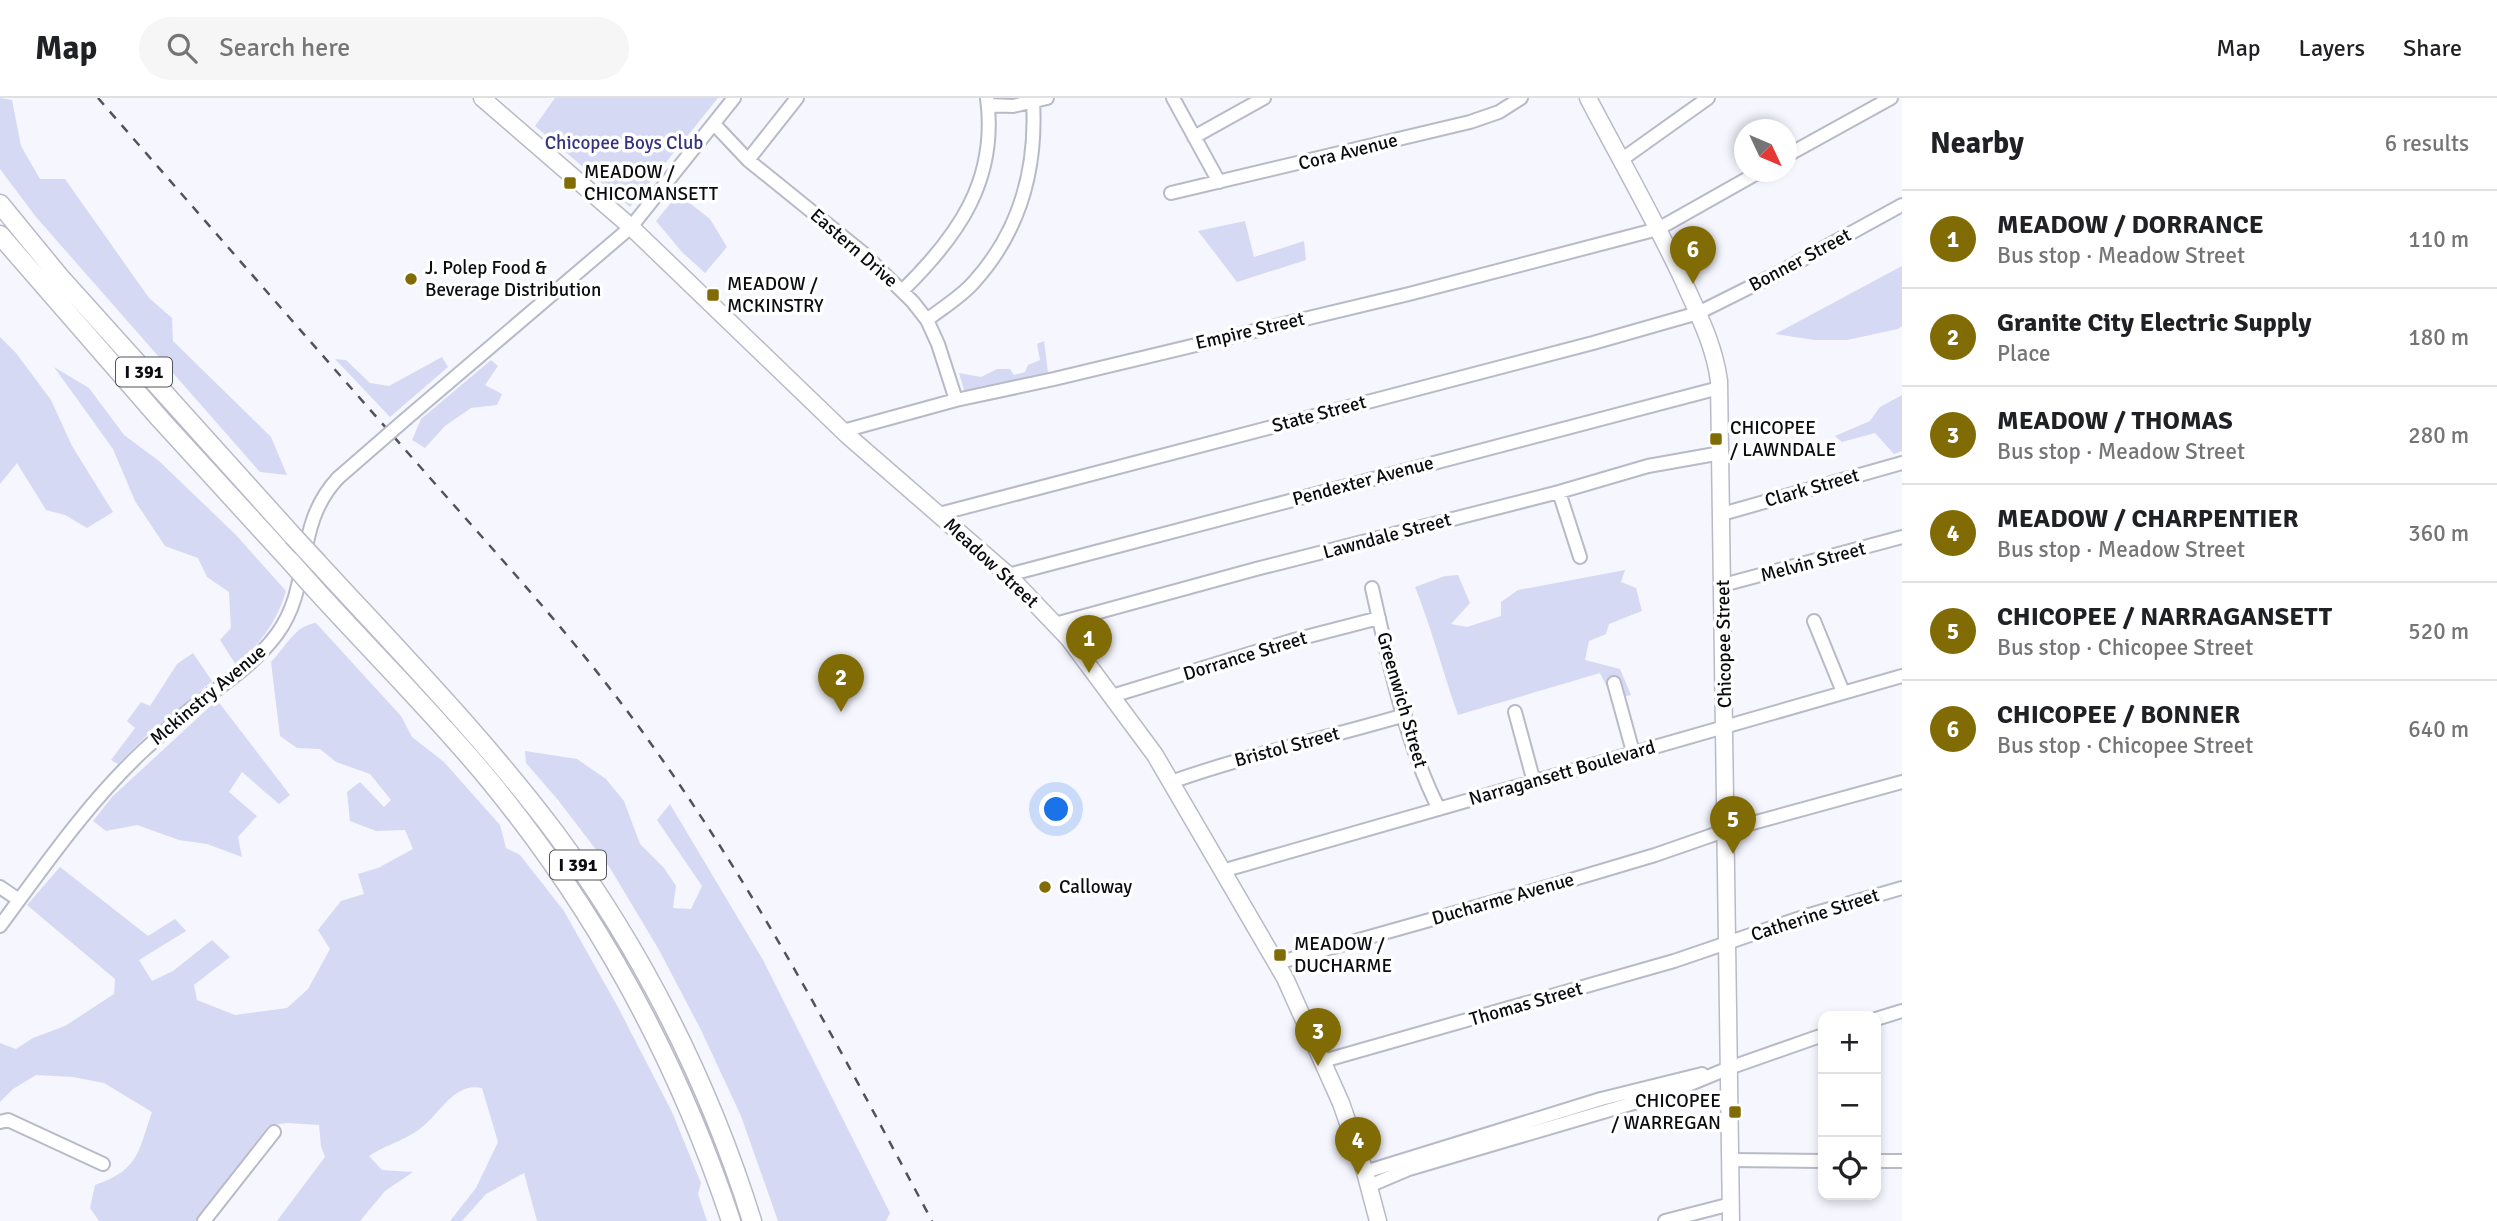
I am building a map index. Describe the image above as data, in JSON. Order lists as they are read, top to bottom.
{
  "streets": {
    "highway": ["I 391"],
    "main road": ["Meadow Street", "Chicopee Street"],
    "street": [
      "Cora Avenue",
      "Eastern Drive",
      "Bonner Street",
      "Empire Street",
      "State Street",
      "Pendexter Avenue",
      "Clark Street",
      "Lawndale Street",
      "Melvin Street",
      "Dorrance Street",
      "Mckinstry Avenue",
      "Greenwich Street",
      "Bristol Street",
      "Narragansett Boulevard",
      "Ducharme Avenue",
      "Catherine Street",
      "Thomas Street"
    ]
  },
  "crossings": [
    ["Eastern Drive", "Empire Street"],
    ["Bonner Street", "State Street"],
    ["Bonner Street", "Chicopee Street"],
    ["Empire Street", "Meadow Street"],
    ["Empire Street", "Chicopee Street"],
    ["State Street", "Meadow Street"],
    ["State Street", "Chicopee Street"],
    ["Pendexter Avenue", "Meadow Street"],
    ["Pendexter Avenue", "Chicopee Street"],
    ["Clark Street", "Chicopee Street"],
    ["Lawndale Street", "Meadow Street"],
    ["Lawndale Street", "Chicopee Street"],
    ["Melvin Street", "Chicopee Street"],
    ["Meadow Street", "Dorrance Street"],
    ["Meadow Street", "Mckinstry Avenue"],
    ["Meadow Street", "Bristol Street"],
    ["Meadow Street", "Narragansett Boulevard"],
    ["Meadow Street", "Ducharme Avenue"],
    ["Meadow Street", "Thomas Street"],
    ["Chicopee Street", "Narragansett Boulevard"],
    ["Chicopee Street", "Ducharme Avenue"],
    ["Chicopee Street", "Catherine Street"],
    ["Chicopee Street", "Thomas Street"],
    ["Dorrance Street", "Greenwich Street"],
    ["Greenwich Street", "Bristol Street"],
    ["Greenwich Street", "Narragansett Boulevard"],
    ["Catherine Street", "Thomas Street"]
  ],
  "parks": ["Chicopee Boys Club"],
  "places": {
    "transit": [
      "MEADOW / CHICOMANSETT",
      "MEADOW / MCKINSTRY",
      "CHICOPEE / LAWNDALE",
      "MEADOW / DUCHARME",
      "CHICOPEE / WARREGAN"
    ],
    "other": ["J. Polep Food & Beverage Distribution", "Calloway"]
  },
  "north": "bottom right",
  "page": {
    "header": "Map",
    "search": "Search here",
    "nav": ["Map", "Layers", "Share"],
    "heading": ["Nearby", "6 results"],
    "list": [
      {
        "mark": "1",
        "name": "MEADOW / DORRANCE",
        "note": "Bus stop · Meadow Street",
        "value": "110 m"
      },
      {
        "mark": "2",
        "name": "Granite City Electric Supply",
        "note": "Place",
        "value": "180 m"
      },
      {
        "mark": "3",
        "name": "MEADOW / THOMAS",
        "note": "Bus stop · Meadow Street",
        "value": "280 m"
      },
      {
        "mark": "4",
        "name": "MEADOW / CHARPENTIER",
        "note": "Bus stop · Meadow Street",
        "value": "360 m"
      },
      {
        "mark": "5",
        "name": "CHICOPEE / NARRAGANSETT",
        "note": "Bus stop · Chicopee Street",
        "value": "520 m"
      },
      {
        "mark": "6",
        "name": "CHICOPEE / BONNER",
        "note": "Bus stop · Chicopee Street",
        "value": "640 m"
      }
    ],
    "pins": [
      "6",
      "1",
      "2",
      "5",
      "3",
      "4"
    ],
    "map_buttons": ["+", "−"]
  }
}
